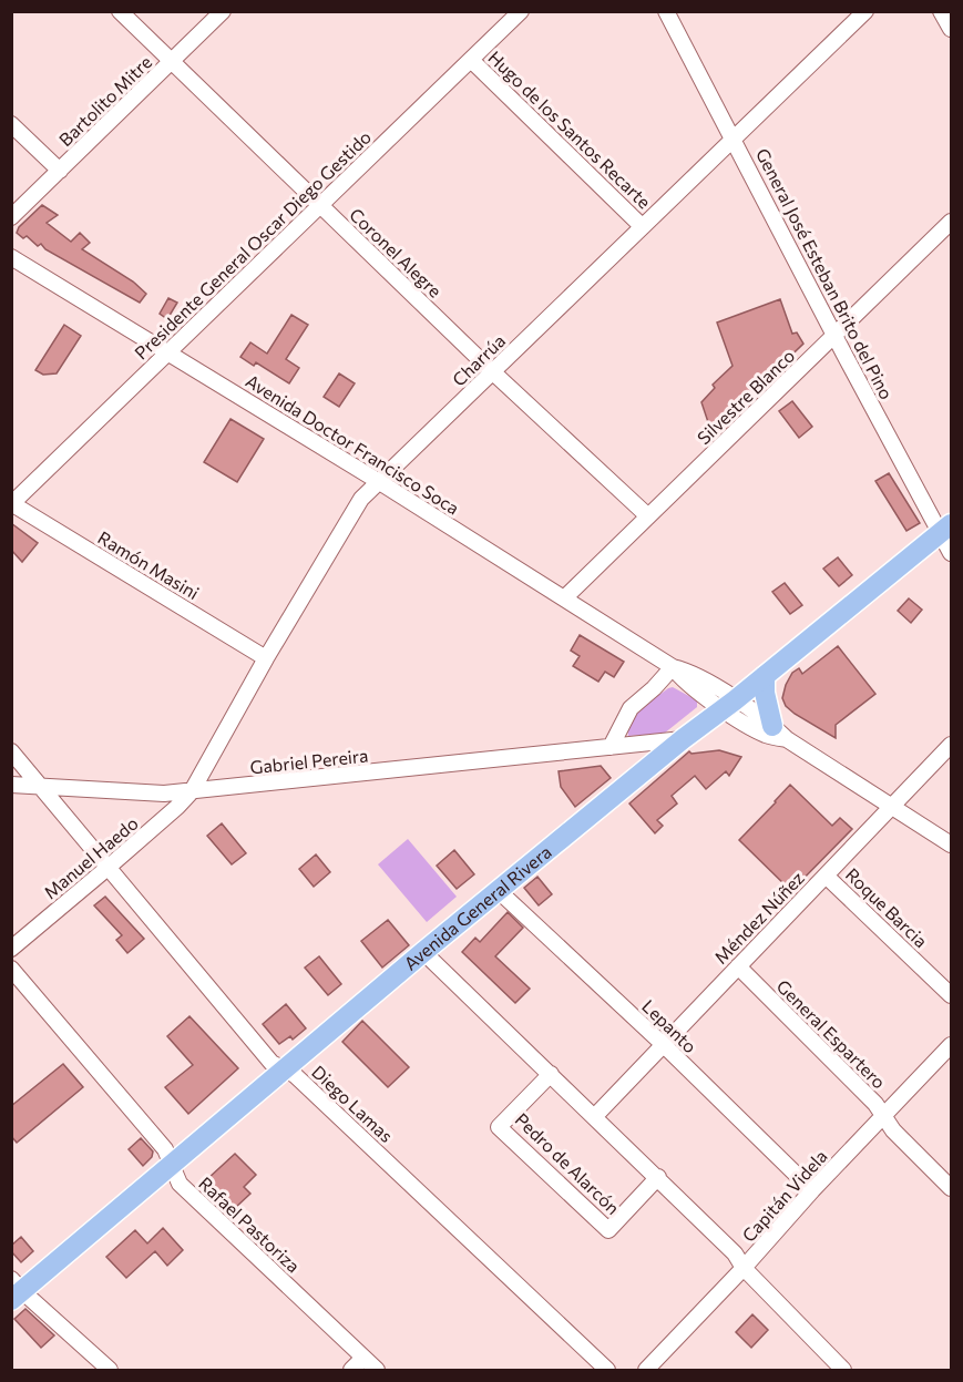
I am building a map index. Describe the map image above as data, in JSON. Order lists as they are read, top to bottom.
{
  "streets": {
    "main road": ["Avenida General Rivera"],
    "street": [
      "Bartolito Mitre",
      "Hugo de los Santos Recarte",
      "Presidente General Oscar Diego Gestido",
      "Coronel Alegre",
      "General José Esteban Brito del Pino",
      "Charrúa",
      "Silvestre Blanco",
      "Avenida Doctor Francisco Soca",
      "Ramón Masini",
      "Gabriel Pereira",
      "Manuel Haedo",
      "Roque Barcia",
      "Méndez Núñez",
      "Lepanto",
      "General Espartero",
      "Diego Lamas",
      "Pedro de Alarcón",
      "Capitán Videla",
      "Rafael Pastoriza"
    ]
  },
  "crossings": [
    ["Bartolito Mitre", "Coronel Alegre"],
    ["Hugo de los Santos Recarte", "Presidente General Oscar Diego Gestido"],
    ["Hugo de los Santos Recarte", "Charrúa"],
    ["Presidente General Oscar Diego Gestido", "Coronel Alegre"],
    ["Presidente General Oscar Diego Gestido", "Avenida Doctor Francisco Soca"],
    ["Presidente General Oscar Diego Gestido", "Ramón Masini"],
    ["Coronel Alegre", "Charrúa"],
    ["Coronel Alegre", "Silvestre Blanco"],
    ["General José Esteban Brito del Pino", "Charrúa"],
    ["General José Esteban Brito del Pino", "Silvestre Blanco"],
    ["General José Esteban Brito del Pino", "Avenida General Rivera"],
    ["Charrúa", "Avenida Doctor Francisco Soca"],
    ["Charrúa", "Ramón Masini"],
    ["Charrúa", "Gabriel Pereira"],
    ["Charrúa", "Manuel Haedo"],
    ["Silvestre Blanco", "Avenida Doctor Francisco Soca"],
    ["Avenida Doctor Francisco Soca", "Avenida General Rivera"],
    ["Avenida Doctor Francisco Soca", "Méndez Núñez"],
    ["Gabriel Pereira", "Manuel Haedo"],
    ["Gabriel Pereira", "Avenida General Rivera"],
    ["Gabriel Pereira", "Diego Lamas"],
    ["Manuel Haedo", "Diego Lamas"],
    ["Avenida General Rivera", "Lepanto"],
    ["Avenida General Rivera", "Diego Lamas"],
    ["Avenida General Rivera", "Rafael Pastoriza"],
    ["Roque Barcia", "Méndez Núñez"],
    ["Méndez Núñez", "Lepanto"],
    ["Méndez Núñez", "General Espartero"],
    ["Lepanto", "Capitán Videla"],
    ["General Espartero", "Capitán Videla"]
  ]
}
